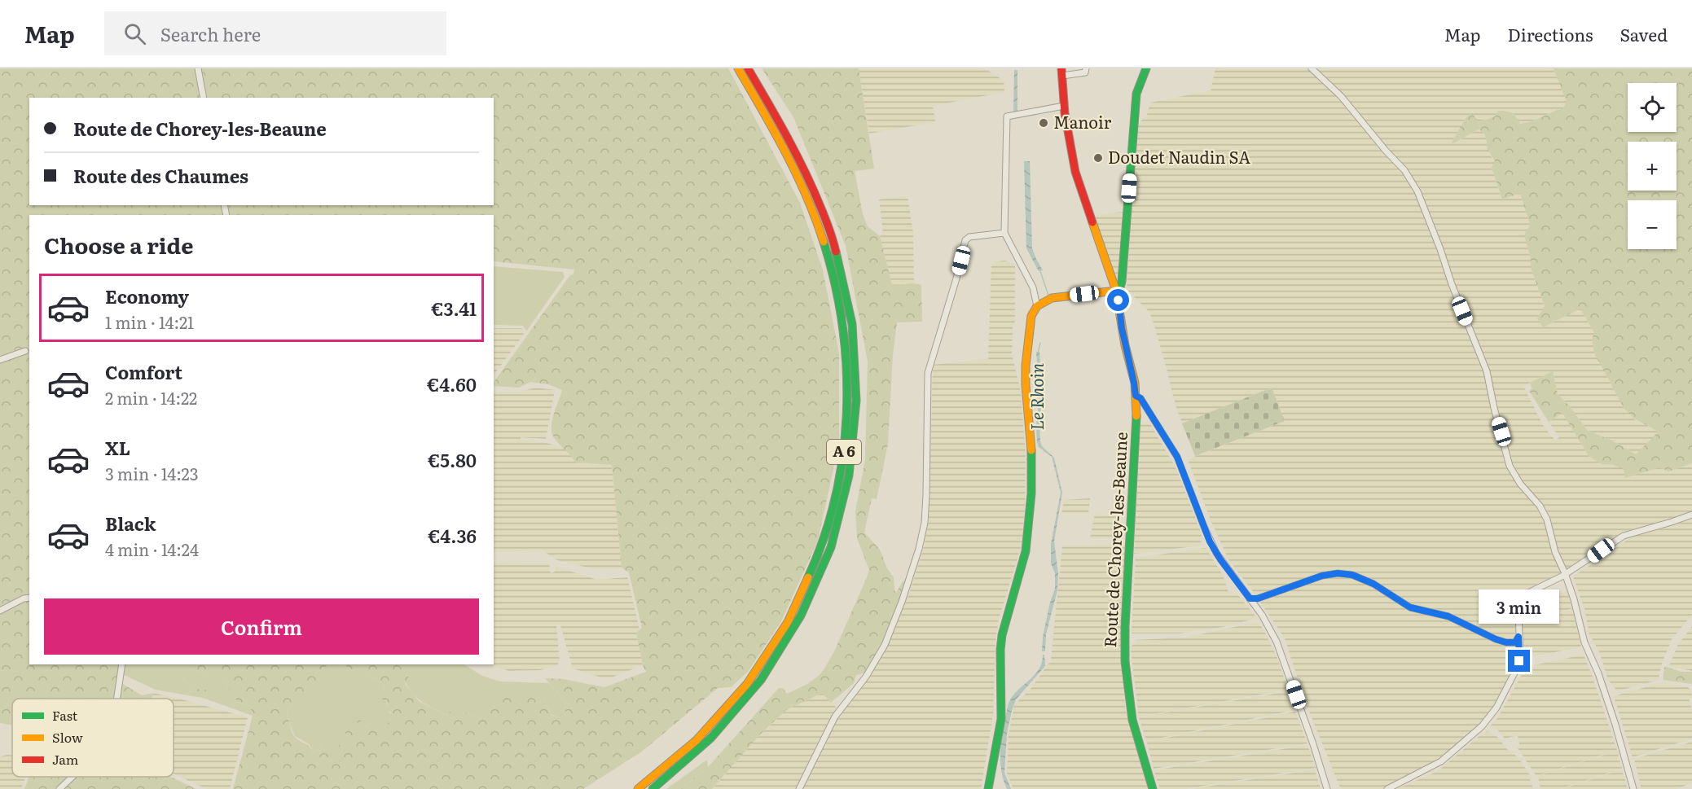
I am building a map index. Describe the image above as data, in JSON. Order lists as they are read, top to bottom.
{
  "streets": {
    "main road": ["A 6", "Route de Chorey-les-Beaune"]
  },
  "water": ["Le Rhoin"],
  "places": ["Manoir", "Doudet Naudin SA"],
  "legend": ["Fast", "Slow", "Jam"],
  "page": {
    "header": "Map",
    "search": "Search here",
    "nav": ["Map", "Directions", "Saved"],
    "map_buttons": ["+", "−"],
    "banner": ["Route de Chorey-les-Beaune", "Route des Chaumes"],
    "heading": "Choose a ride",
    "list": [
      {
        "name": "Economy",
        "note": "1 min · 14:21",
        "value": "€3.41"
      },
      {
        "name": "Comfort",
        "note": "2 min · 14:22",
        "value": "€4.60"
      },
      {
        "name": "XL",
        "note": "3 min · 14:23",
        "value": "€5.80"
      },
      {
        "name": "Black",
        "note": "4 min · 14:24",
        "value": "€4.36"
      }
    ],
    "buttons": "Confirm",
    "bubble": "3 min"
  }
}
